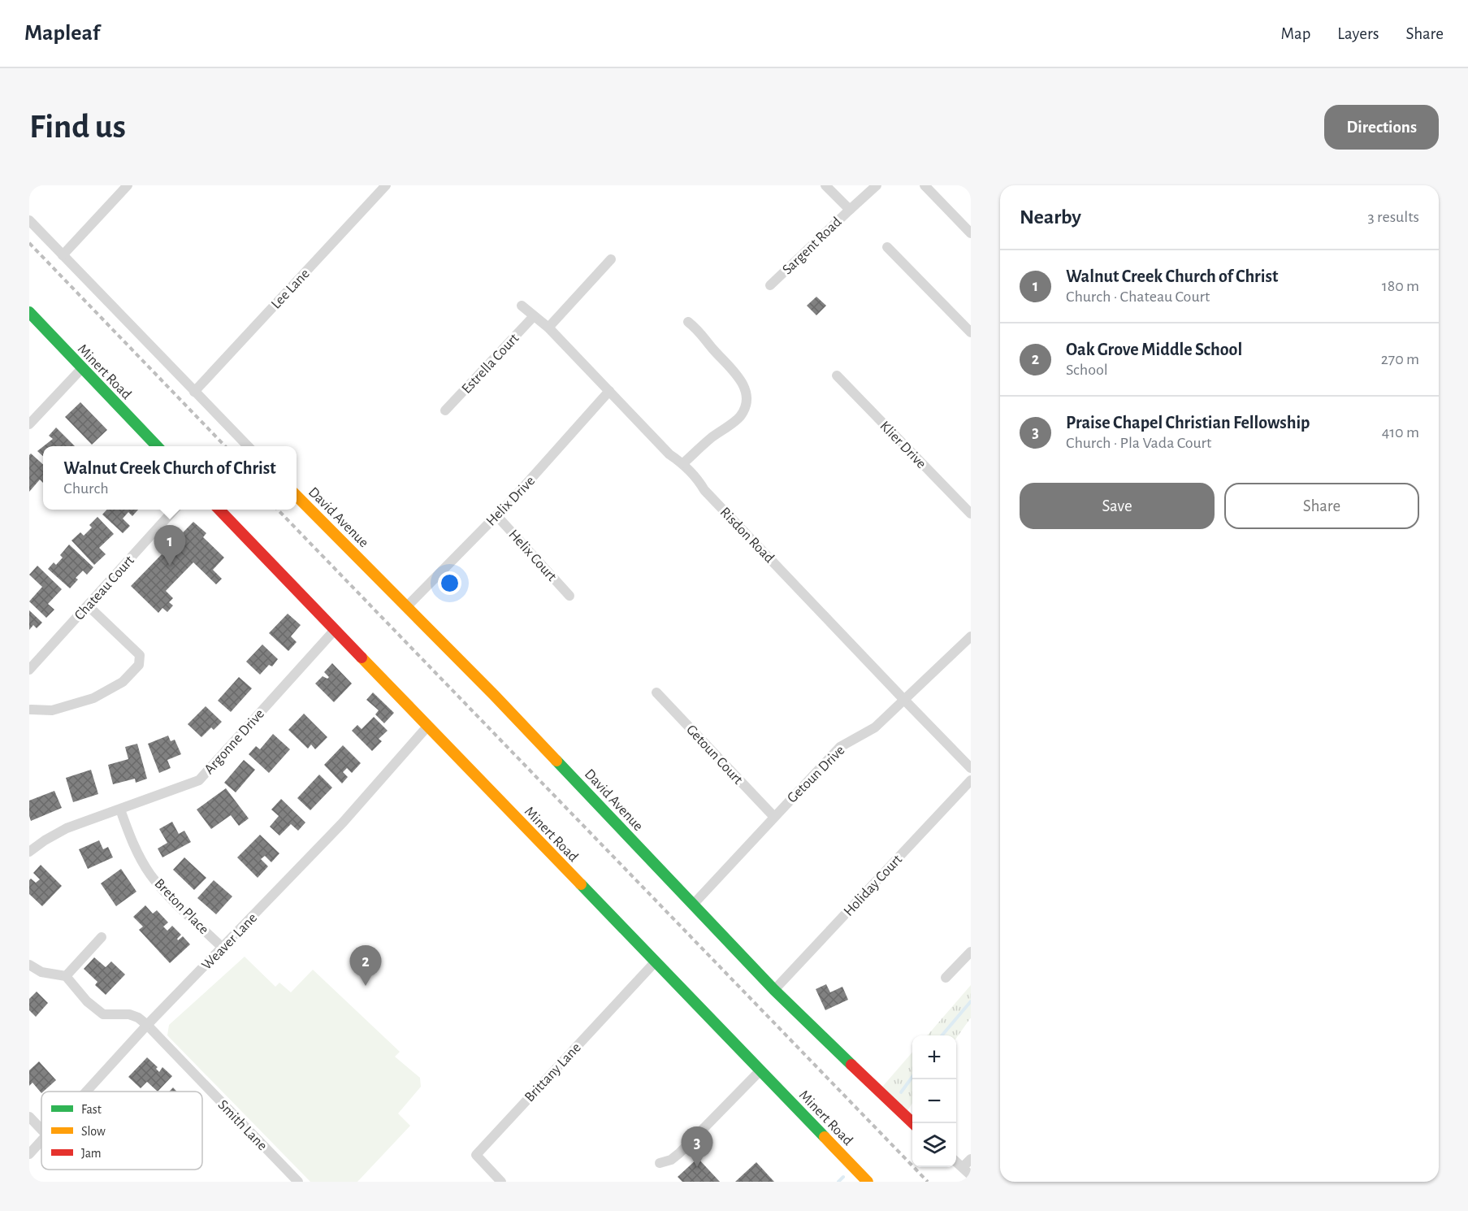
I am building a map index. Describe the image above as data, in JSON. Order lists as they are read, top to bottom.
{
  "streets": {
    "street": [
      "Sargent Road",
      "Lee Lane",
      "Estrella Court",
      "Minert Road",
      "Klier Drive",
      "Helix Drive",
      "David Avenue",
      "Risdon Road",
      "Helix Court",
      "Chateau Court",
      "Argonne Drive",
      "Getoun Court",
      "Getoun Drive",
      "Holiday Court",
      "Breton Place",
      "Weaver Lane",
      "Brittany Lane",
      "Smith Lane"
    ]
  },
  "crossings": [
    ["Estrella Court", "Risdon Road"],
    ["Minert Road", "Argonne Drive"],
    ["Minert Road", "Weaver Lane"],
    ["Minert Road", "Brittany Lane"],
    ["Helix Drive", "David Avenue"],
    ["Helix Drive", "Risdon Road"],
    ["Helix Drive", "Helix Court"],
    ["David Avenue", "Getoun Drive"],
    ["David Avenue", "Holiday Court"],
    ["Risdon Road", "Getoun Drive"],
    ["Argonne Drive", "Breton Place"],
    ["Getoun Court", "Getoun Drive"],
    ["Breton Place", "Weaver Lane"],
    ["Weaver Lane", "Smith Lane"]
  ],
  "legend": ["Fast", "Slow", "Jam"],
  "page": {
    "header": "Mapleaf",
    "nav": ["Map", "Layers", "Share"],
    "buttons": [
      "Directions",
      ["Save", "Share"]
    ],
    "title": "Find us",
    "heading": ["Nearby", "3 results"],
    "list": [
      {
        "mark": "1",
        "name": "Walnut Creek Church of Christ",
        "note": "Church · Chateau Court",
        "value": "180 m"
      },
      {
        "mark": "2",
        "name": "Oak Grove Middle School",
        "note": "School",
        "value": "270 m"
      },
      {
        "mark": "3",
        "name": "Praise Chapel Christian Fellowship",
        "note": "Church · Pla Vada Court",
        "value": "410 m"
      }
    ],
    "popup": ["Walnut Creek Church of Christ", "Church"],
    "pins": ["1", "2", "3"],
    "map_buttons": ["+", "−"]
  }
}
